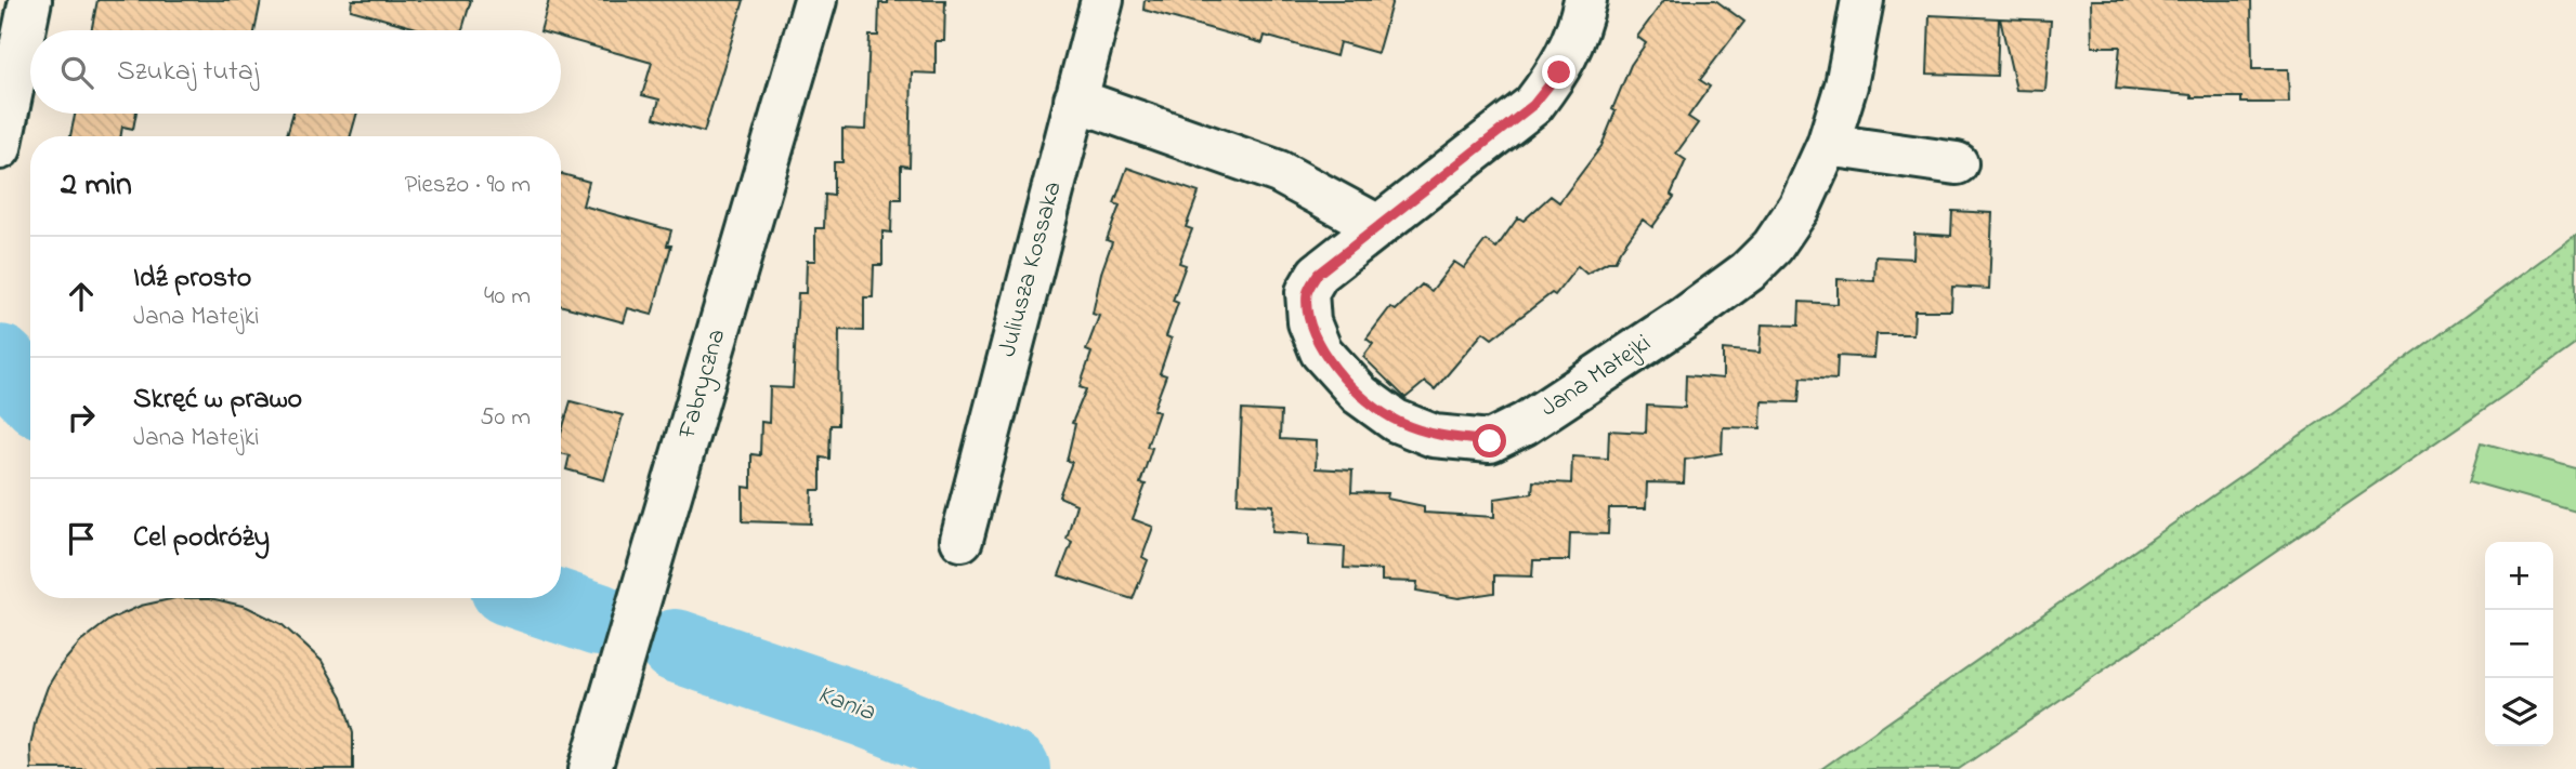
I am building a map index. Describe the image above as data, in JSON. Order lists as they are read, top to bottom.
{
  "streets": {
    "street": ["Juliusza Kossaka", "Jana Matejki", "Fabryczna"]
  },
  "water": ["Kania"],
  "page": {
    "search": "Szukaj tutaj",
    "heading": ["2 min", "Pieszo · 90 m"],
    "list": [
      ["Idź prosto", "Jana Matejki", "40 m"],
      ["Skręć w prawo", "Jana Matejki", "50 m"],
      "Cel podróży"
    ],
    "map_buttons": ["+", "−"]
  }
}
